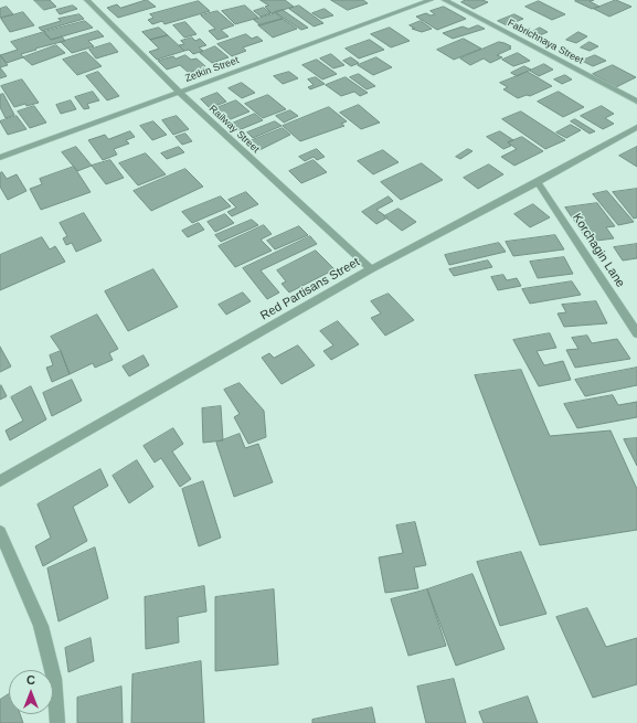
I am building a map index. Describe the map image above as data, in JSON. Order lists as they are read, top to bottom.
{
  "streets": {
    "street": [
      "Fabrichnaya Street",
      "Zetkin Street",
      "Railway Street",
      "Korchagin Lane",
      "Red Partisans Street"
    ]
  },
  "crossings": [
    ["Zetkin Street", "Railway Street"],
    ["Railway Street", "Red Partisans Street"],
    ["Korchagin Lane", "Red Partisans Street"]
  ],
  "north": "top"
}
